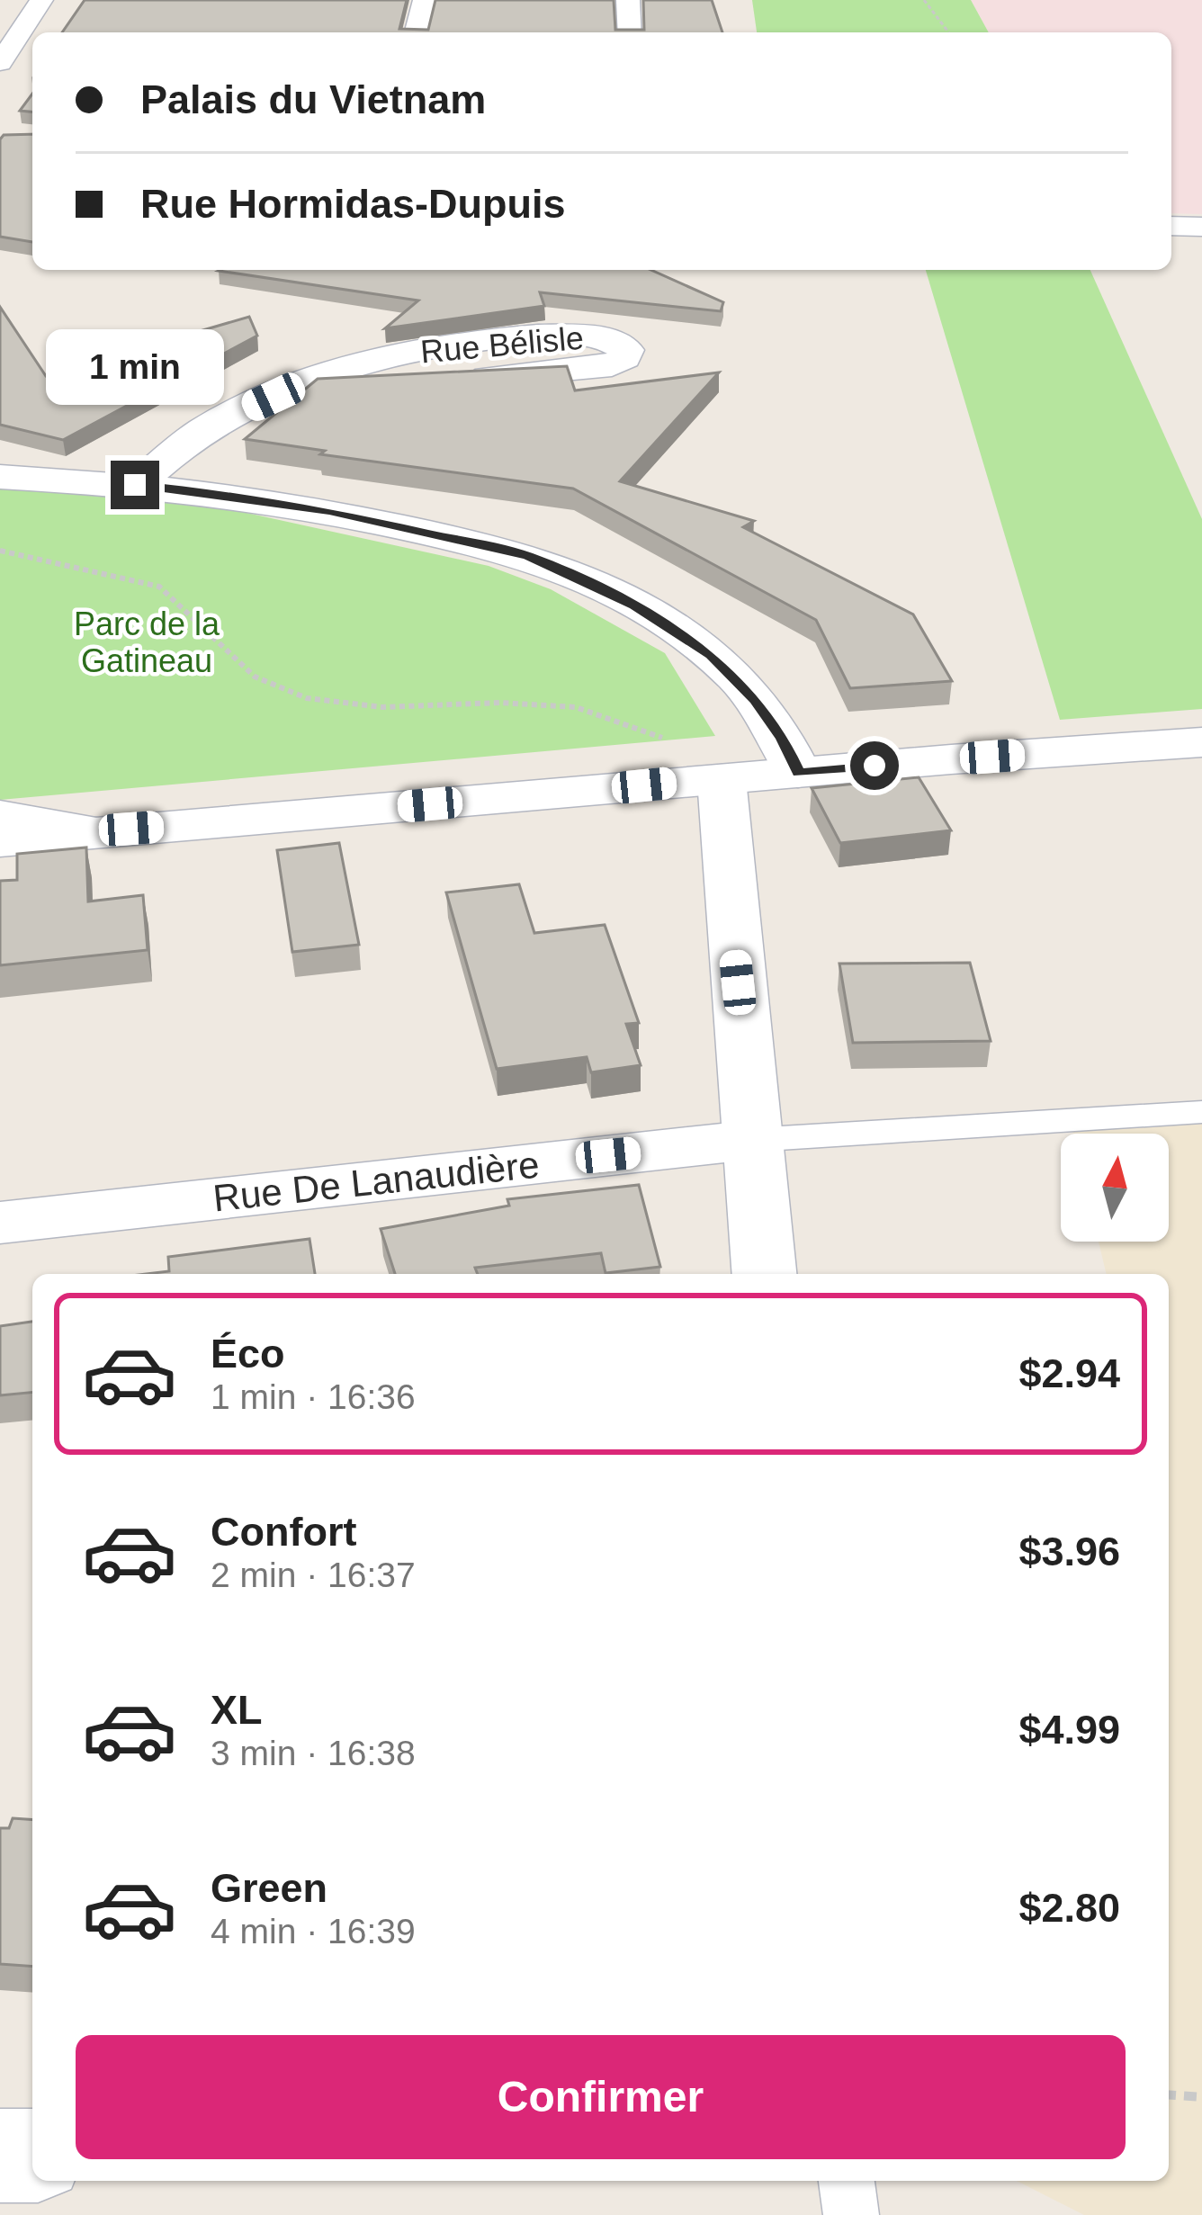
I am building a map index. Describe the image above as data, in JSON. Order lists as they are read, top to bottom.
{
  "streets": {
    "street": ["Rue Bélisle", "Rue De Lanaudière"]
  },
  "parks": ["Parc de la Gatineau"],
  "north": "top",
  "page": {
    "banner": ["Palais du Vietnam", "Rue Hormidas-Dupuis"],
    "bubble": "1 min",
    "list": [
      {
        "name": "Éco",
        "note": "1 min · 16:36",
        "value": "$2.94"
      },
      {
        "name": "Confort",
        "note": "2 min · 16:37",
        "value": "$3.96"
      },
      {
        "name": "XL",
        "note": "3 min · 16:38",
        "value": "$4.99"
      },
      {
        "name": "Green",
        "note": "4 min · 16:39",
        "value": "$2.80"
      }
    ],
    "buttons": "Confirmer"
  }
}
